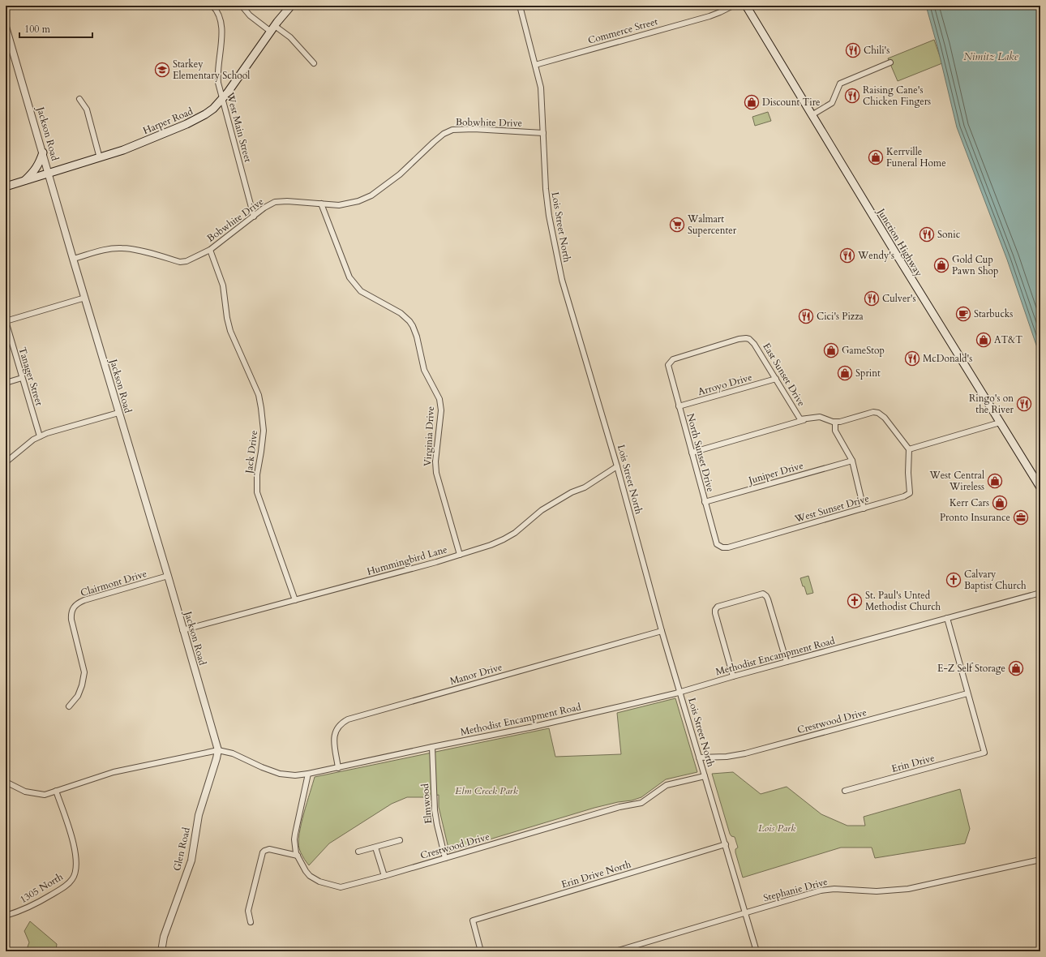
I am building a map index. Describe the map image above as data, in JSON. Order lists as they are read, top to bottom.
{
  "streets": {
    "main road": ["Harper Road", "Junction Highway"],
    "street": [
      "Commerce Street",
      "Bobwhite Drive",
      "West Main Street",
      "Jackson Road",
      "Lois Street North",
      "East Sunset Drive",
      "Tanager Street",
      "Arroyo Drive",
      "Virginia Drive",
      "Jack Drive",
      "North Sunset Drive",
      "Juniper Drive",
      "West Sunset Drive",
      "Hummingbird Lane",
      "Clairmont Drive",
      "Methodist Encampment Road",
      "Manor Drive",
      "Crestwood Drive",
      "Erin Drive",
      "Elmwood",
      "Glen Road",
      "Erin Drive North",
      "1305 North",
      "Stephanie Drive"
    ]
  },
  "crossings": [
    ["Commerce Street", "Lois Street North"],
    ["Harper Road", "West Main Street"],
    ["Harper Road", "Jackson Road"],
    ["Bobwhite Drive", "West Main Street"],
    ["Bobwhite Drive", "Jackson Road"],
    ["Bobwhite Drive", "Lois Street North"],
    ["Bobwhite Drive", "Virginia Drive"],
    ["Bobwhite Drive", "Jack Drive"],
    ["Jackson Road", "Hummingbird Lane"],
    ["Jackson Road", "Clairmont Drive"],
    ["Jackson Road", "Methodist Encampment Road"],
    ["Jackson Road", "Glen Road"],
    ["Lois Street North", "Hummingbird Lane"],
    ["Lois Street North", "Methodist Encampment Road"],
    ["Lois Street North", "Manor Drive"],
    ["Lois Street North", "Crestwood Drive"],
    ["Lois Street North", "Erin Drive North"],
    ["Lois Street North", "Stephanie Drive"],
    ["East Sunset Drive", "Arroyo Drive"],
    ["East Sunset Drive", "North Sunset Drive"],
    ["East Sunset Drive", "West Sunset Drive"],
    ["Arroyo Drive", "North Sunset Drive"],
    ["Virginia Drive", "Hummingbird Lane"],
    ["Jack Drive", "Hummingbird Lane"],
    ["North Sunset Drive", "Juniper Drive"],
    ["North Sunset Drive", "West Sunset Drive"],
    ["Methodist Encampment Road", "Manor Drive"],
    ["Methodist Encampment Road", "Crestwood Drive"],
    ["Methodist Encampment Road", "Elmwood"],
    ["Methodist Encampment Road", "Glen Road"],
    ["Methodist Encampment Road", "1305 North"],
    ["Crestwood Drive", "Erin Drive"],
    ["Crestwood Drive", "Elmwood"]
  ],
  "water": ["Nimitz Lake"],
  "parks": ["Elm Creek Park", "Lois Park"],
  "places": {
    "restaurant": [
      "Chili's",
      "Raising Cane's Chicken Fingers",
      "Sonic",
      "Wendy's",
      "Culver's",
      "Cici's Pizza",
      "McDonald's",
      "Ringo's on the River"
    ],
    "school or university": ["Starkey Elementary School"],
    "shop": [
      "Discount Tire",
      "Kerrville Funeral Home",
      "Gold Cup Pawn Shop",
      "AT&T",
      "GameStop",
      "Sprint",
      "West Central Wireless",
      "Kerr Cars",
      "E-Z Self Storage"
    ],
    "supermarket": ["Walmart Supercenter"],
    "cafe": ["Starbucks"],
    "office": ["Pronto Insurance"],
    "church": ["Calvary Baptist Church", "St. Paul's Unted Methodist Church"]
  },
  "scale_bar": "100 m"
}
